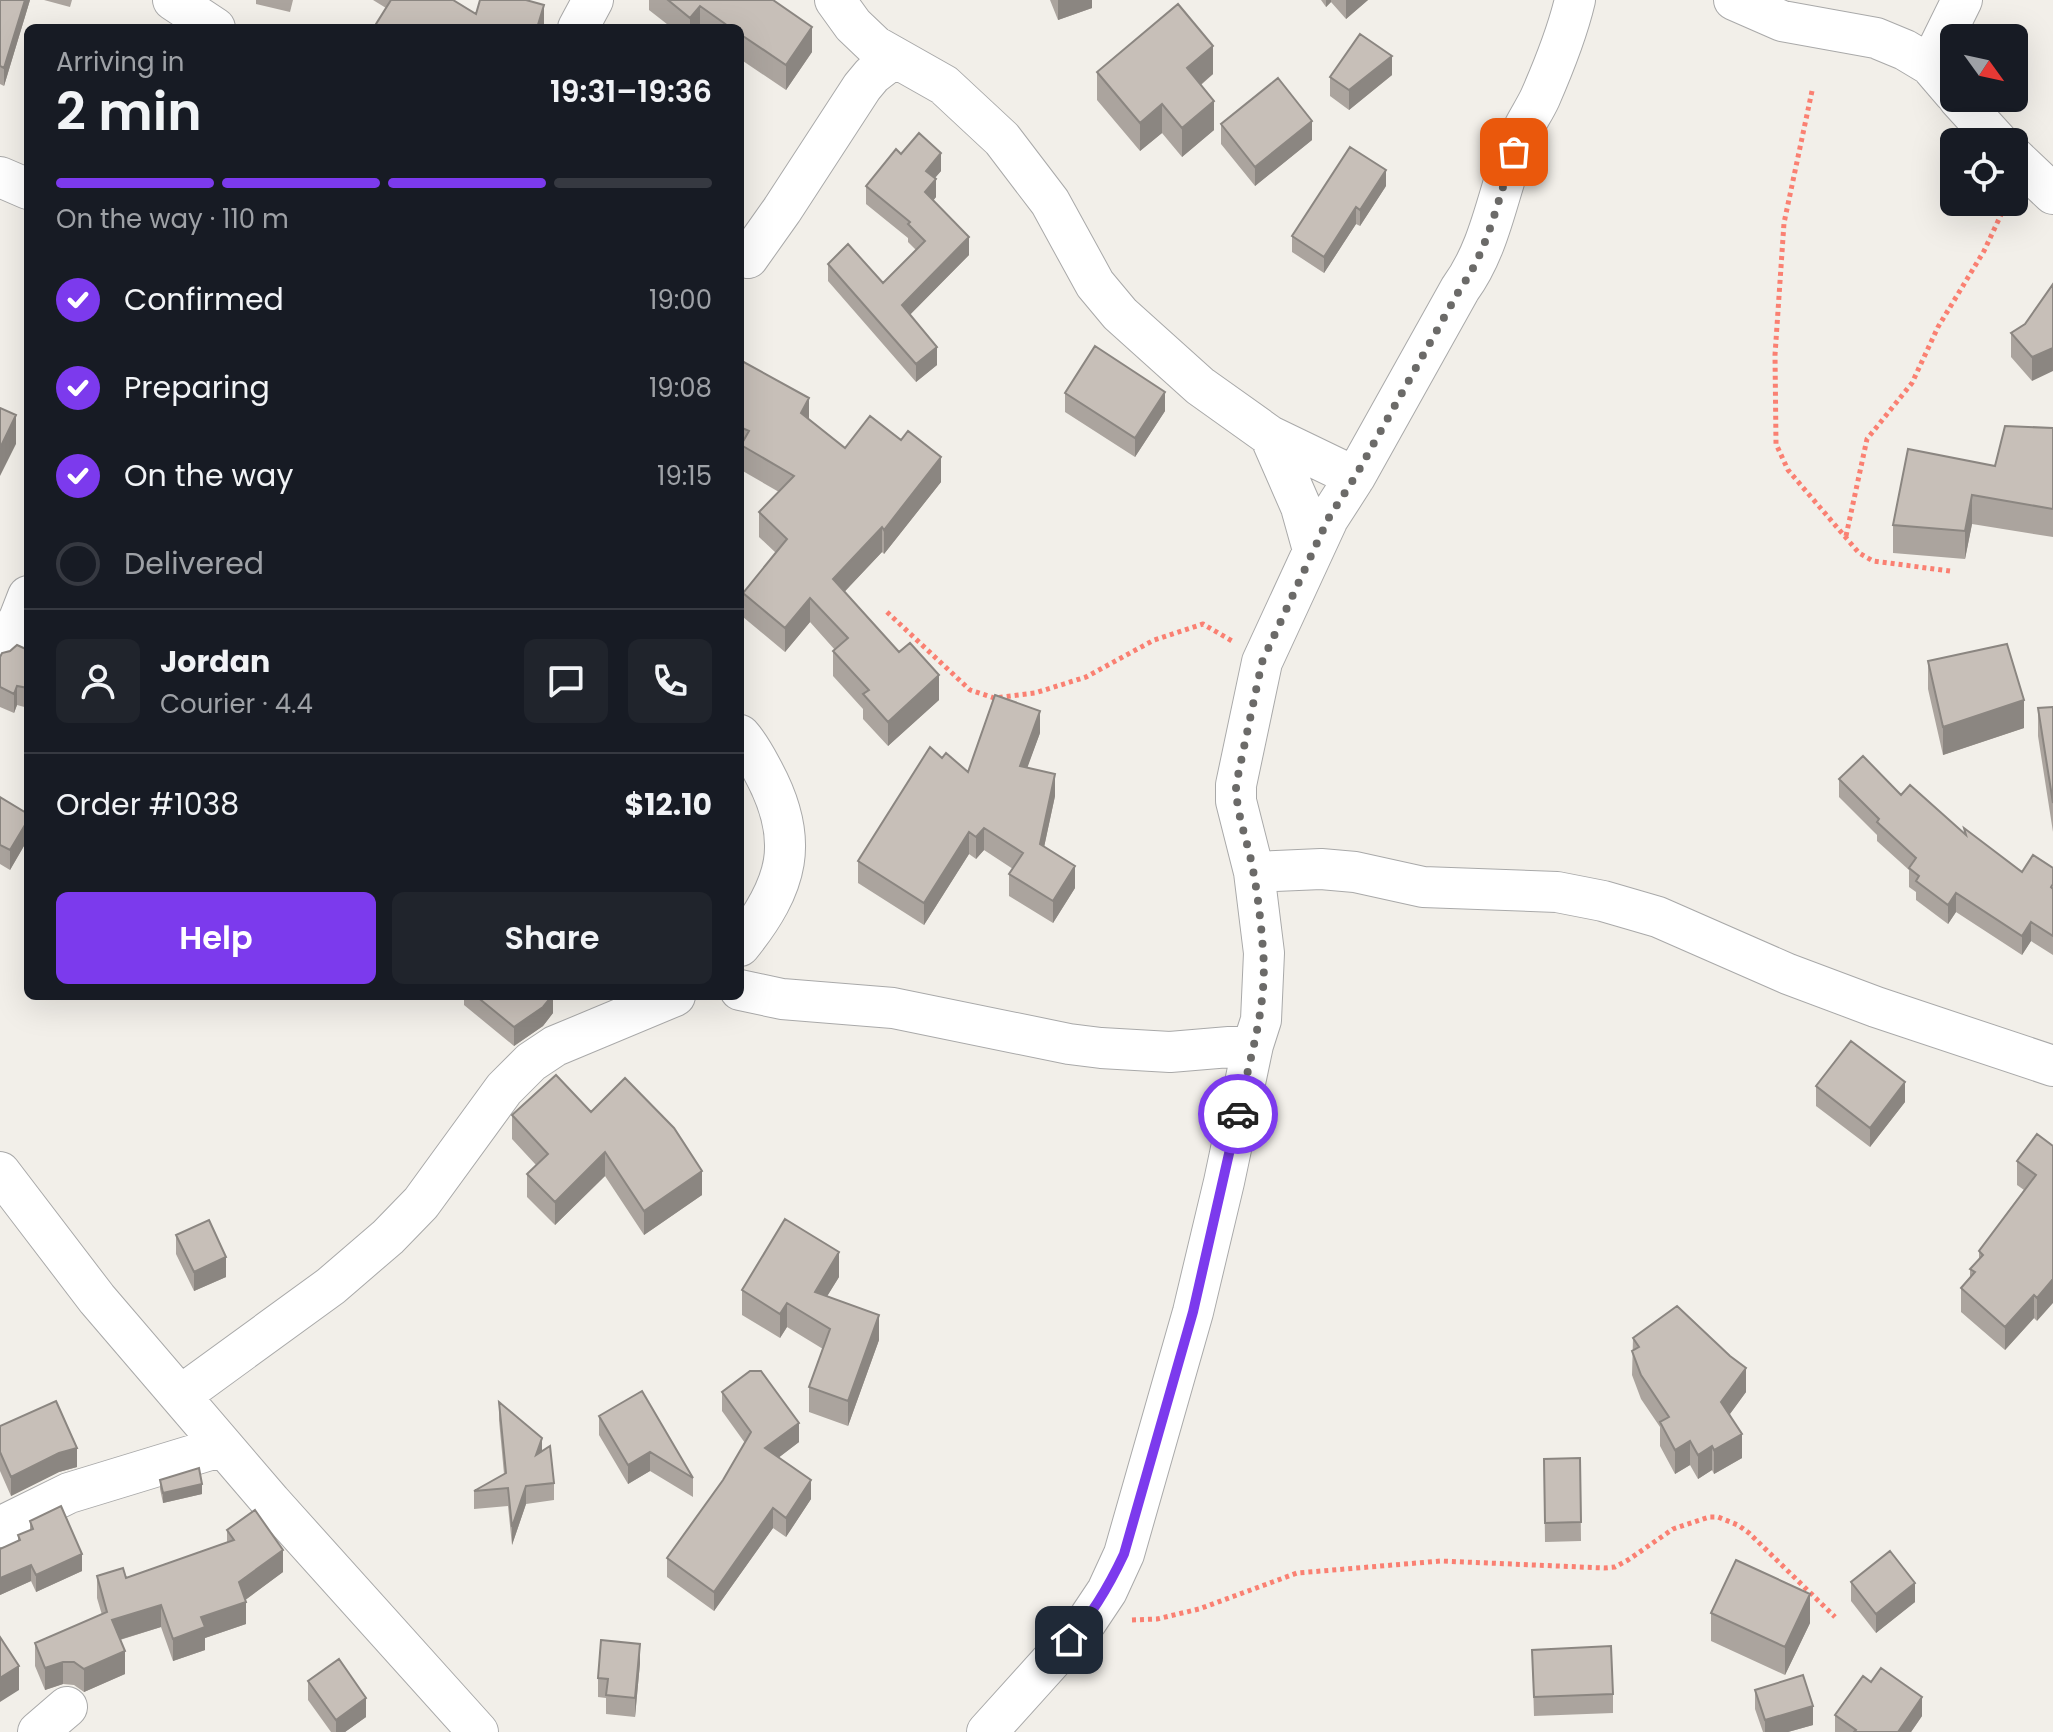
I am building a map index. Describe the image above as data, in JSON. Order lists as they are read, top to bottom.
{
  "north": "bottom right",
  "page": {
    "heading": ["2 min", "Arriving in", "19:31–19:36"],
    "panel": [
      "Jordan",
      "Courier · 4.4",
      "Order #1038",
      "$12.10"
    ],
    "bar": "On the way · 110 m",
    "list": [
      ["Confirmed", "19:00"],
      ["Preparing", "19:08"],
      ["On the way", "19:15"],
      "Delivered"
    ],
    "buttons": ["Help", "Share"]
  }
}
